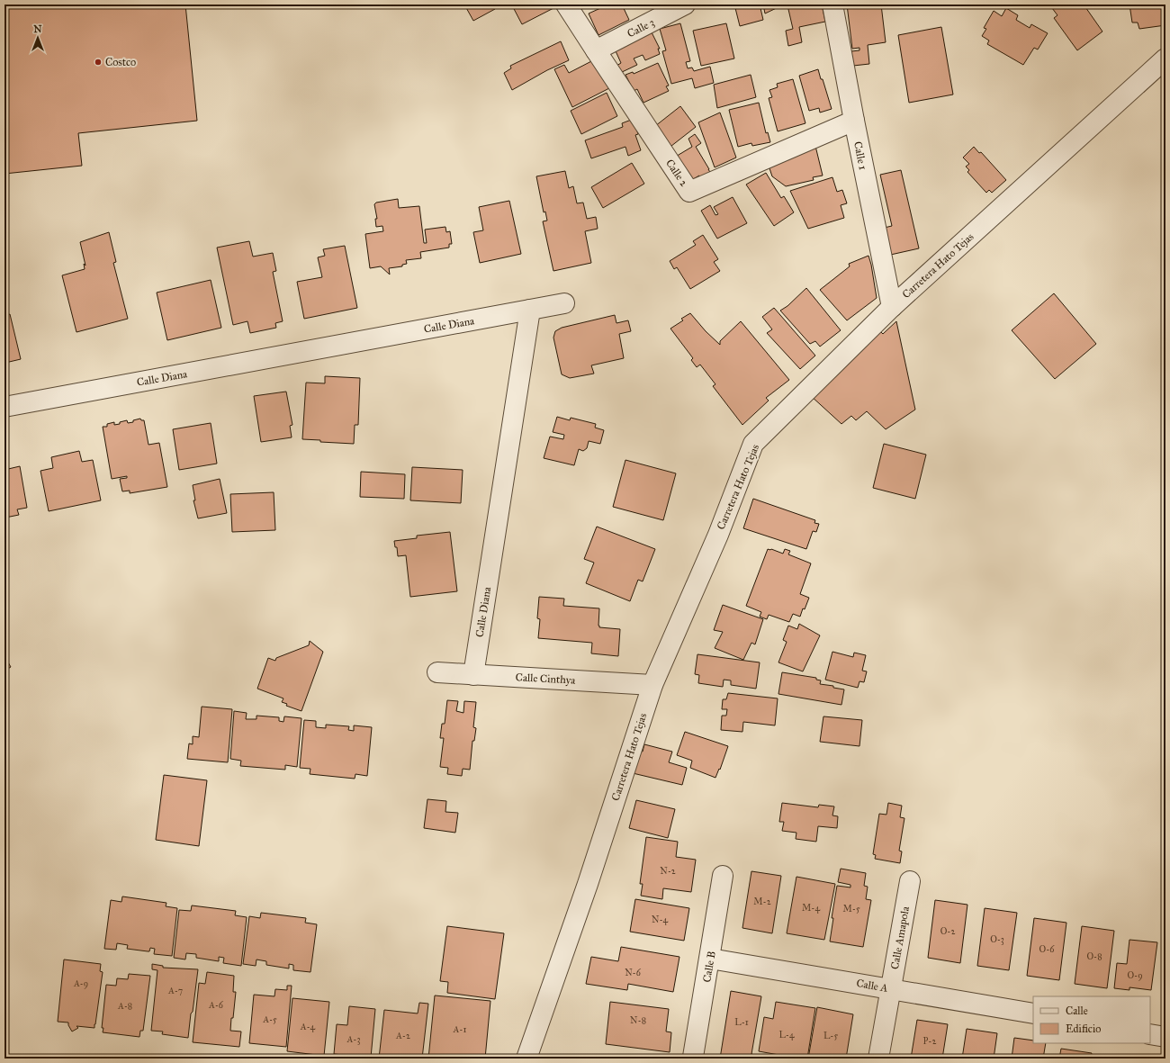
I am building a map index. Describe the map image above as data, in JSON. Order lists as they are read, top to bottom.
{
  "streets": {
    "street": [
      "Calle 3",
      "Calle 1",
      "Calle 2",
      "Carretera Hato Tejas",
      "Calle Diana",
      "Calle Cinthya",
      "Calle Amapola",
      "Calle B",
      "Calle A"
    ]
  },
  "crossings": [
    ["Calle 3", "Calle 2"],
    ["Calle 1", "Calle 2"],
    ["Calle 1", "Carretera Hato Tejas"],
    ["Carretera Hato Tejas", "Calle Cinthya"],
    ["Calle Diana", "Calle Cinthya"],
    ["Calle Amapola", "Calle A"],
    ["Calle B", "Calle A"]
  ],
  "places": ["Costco"],
  "house_numbers": [
    "N-2",
    "M-2",
    "M-4",
    "M-5",
    "N-4",
    "O-2",
    "O-3",
    "O-6",
    "O-8",
    "N-6",
    "O-9",
    "A-9",
    "A-7",
    "A-6",
    "A-8",
    "A-5",
    "N-8",
    "L-1",
    "A-4",
    "A-1",
    "L-4",
    "A-2",
    "L-5",
    "A-3",
    "P-2"
  ],
  "legend": ["Calle", "Edificio"],
  "north": "top"
}
